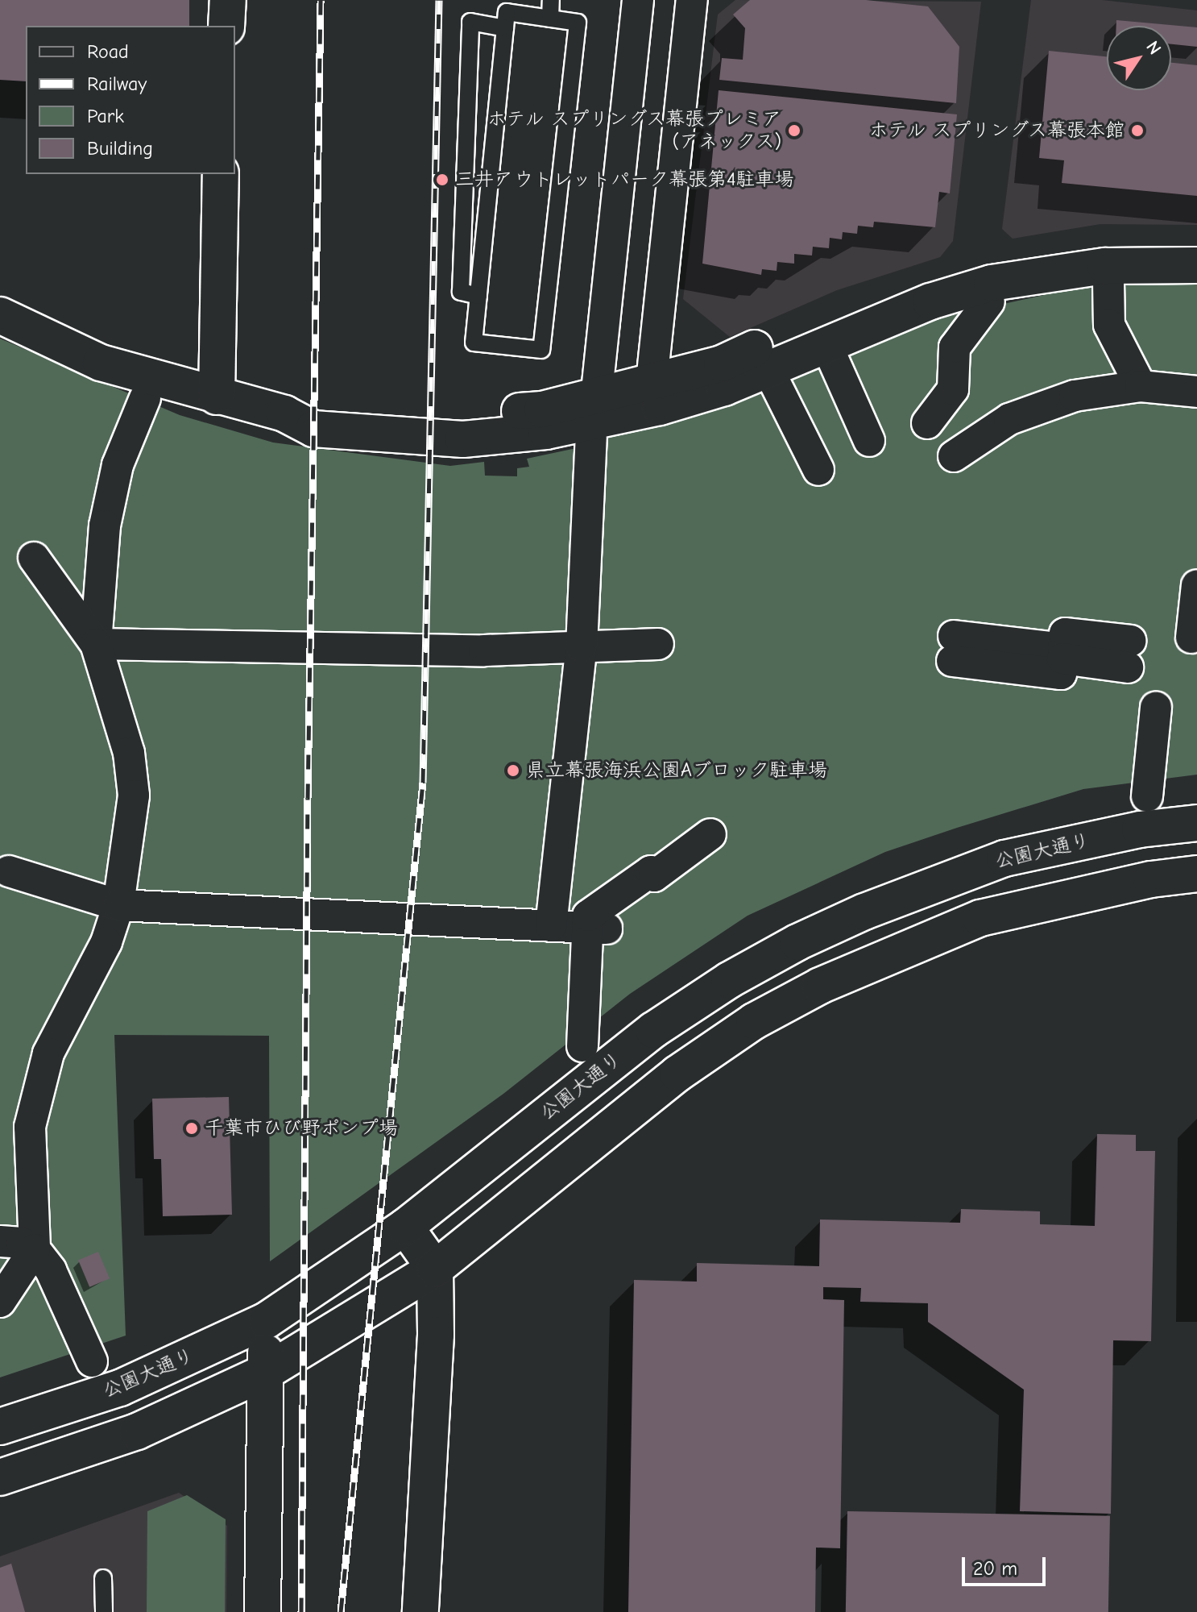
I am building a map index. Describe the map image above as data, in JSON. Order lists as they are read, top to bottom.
{
  "streets": {
    "street": ["公園大通り"]
  },
  "places": [
    "ホテル スプリングス幕張プレミア (アネックス)",
    "ホテル スプリングス幕張本館",
    "三井アウトレットパーク幕張第4駐車場",
    "県立幕張海浜公園Aブロック駐車場",
    "千葉市ひび野ポンプ場"
  ],
  "legend": [
    "Road",
    "Railway",
    "Park",
    "Building"
  ],
  "scale_bar": "20 m",
  "north": "top right"
}
